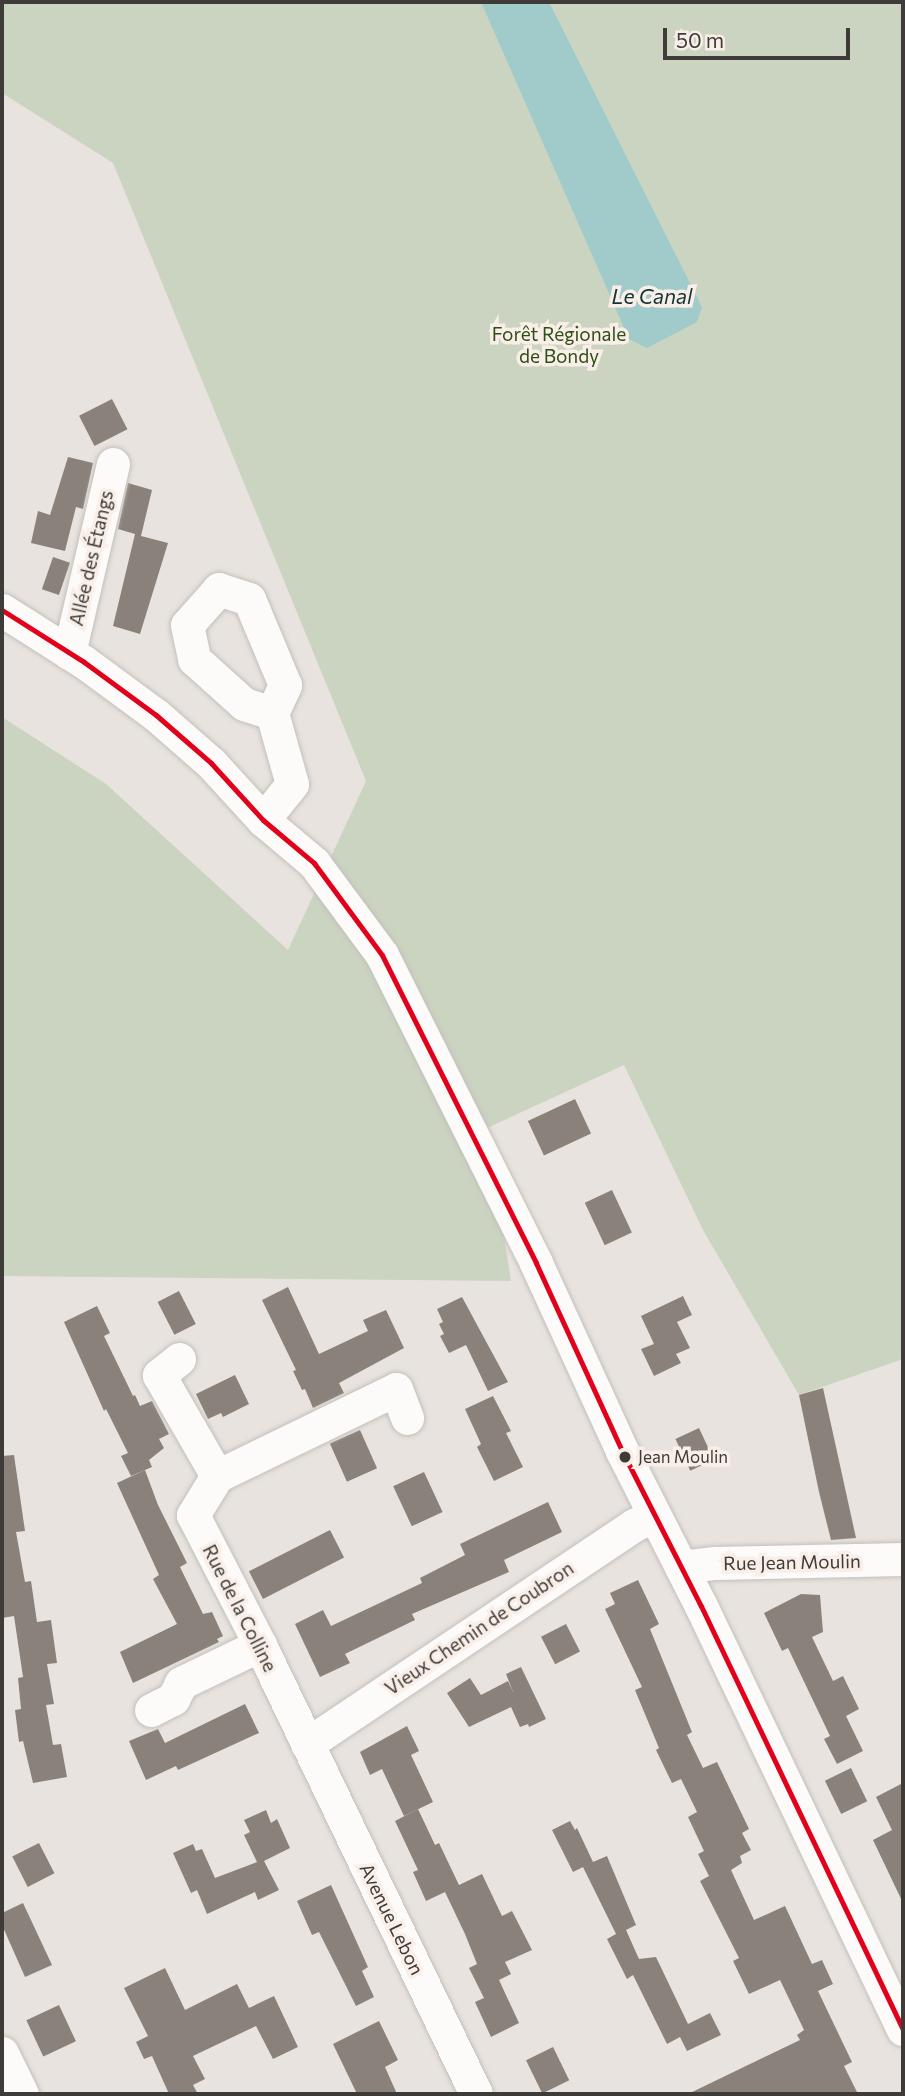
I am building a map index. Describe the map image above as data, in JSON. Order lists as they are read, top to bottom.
{
  "streets": {
    "street": [
      "Allée des Étangs",
      "Rue Jean Moulin",
      "Rue de la Colline",
      "Vieux Chemin de Coubron",
      "Avenue Lebon"
    ]
  },
  "crossings": [
    ["Rue de la Colline", "Vieux Chemin de Coubron"],
    ["Rue de la Colline", "Avenue Lebon"],
    ["Vieux Chemin de Coubron", "Avenue Lebon"]
  ],
  "water": ["Le Canal"],
  "parks": ["Forêt Régionale de Bondy"],
  "places": ["Jean Moulin"],
  "scale_bar": "50 m"
}
